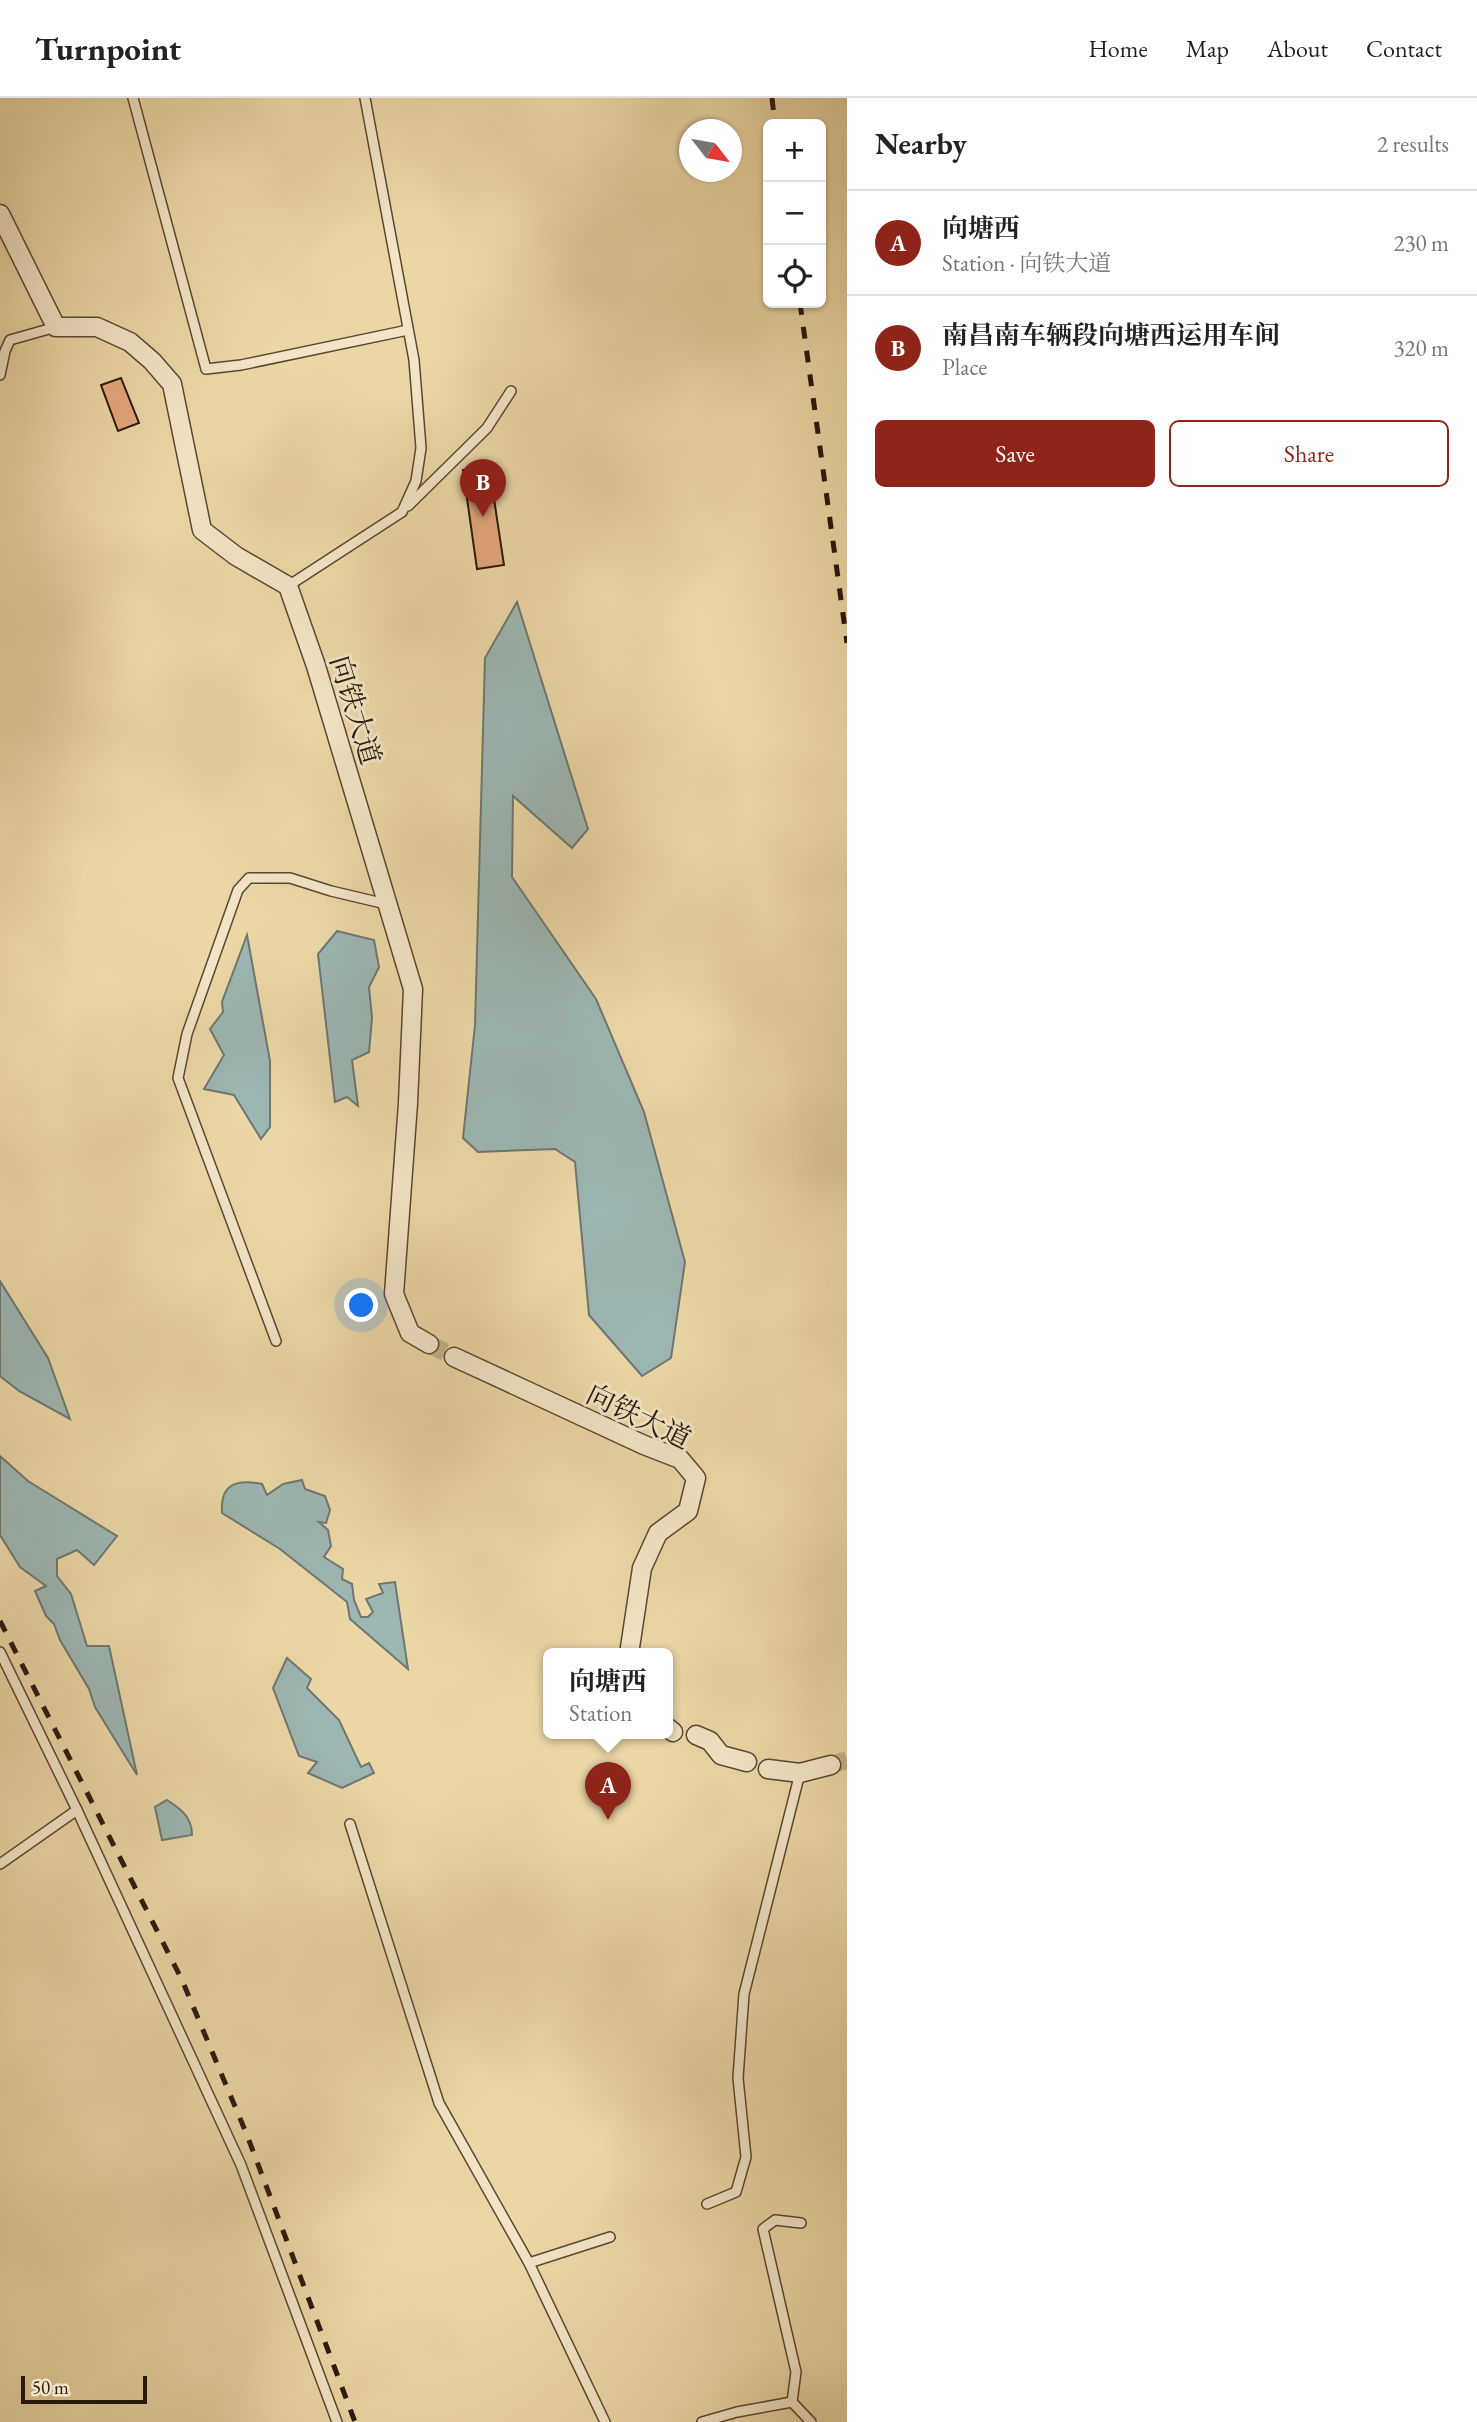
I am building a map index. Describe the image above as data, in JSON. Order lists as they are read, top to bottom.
{
  "streets": {
    "street": ["向铁大道"]
  },
  "scale_bar": "50 m",
  "north": "bottom right",
  "page": {
    "header": "Turnpoint",
    "nav": [
      "Home",
      "Map",
      "About",
      "Contact"
    ],
    "heading": ["Nearby", "2 results"],
    "map_buttons": ["+", "−"],
    "list": [
      {
        "mark": "A",
        "name": "向塘西",
        "note": "Station · 向铁大道",
        "value": "230 m"
      },
      {
        "mark": "B",
        "name": "南昌南车辆段向塘西运用车间",
        "note": "Place",
        "value": "320 m"
      }
    ],
    "buttons": ["Save", "Share"],
    "pins": ["B", "A"],
    "popup": ["向塘西", "Station"],
    "scale": "50 m"
  }
}
